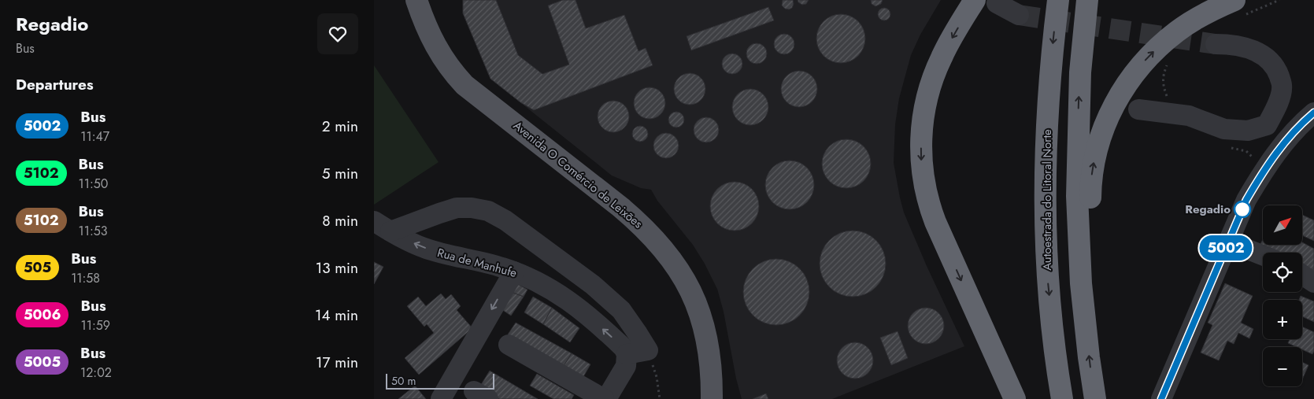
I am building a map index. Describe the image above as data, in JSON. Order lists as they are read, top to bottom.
{
  "streets": {
    "highway": ["Autoestrada do Litoral Norte"],
    "main road": ["Avenida O Comércio de Leixões"],
    "street": ["Rua de Manhufe"]
  },
  "places": ["Regadio"],
  "lines": ["bus line 5002"],
  "scale_bar": "50 m",
  "north": "top right",
  "page": {
    "heading": [
      ["Regadio", "Bus"],
      "Departures"
    ],
    "on_map": "5002",
    "list": [
      {
        "mark": "5002",
        "name": "Bus",
        "note": "11:47",
        "value": "2 min"
      },
      {
        "mark": "5102",
        "name": "Bus",
        "note": "11:50",
        "value": "5 min"
      },
      {
        "mark": "5102",
        "name": "Bus",
        "note": "11:53",
        "value": "8 min"
      },
      {
        "mark": "505",
        "name": "Bus",
        "note": "11:58",
        "value": "13 min"
      },
      {
        "mark": "5006",
        "name": "Bus",
        "note": "11:59",
        "value": "14 min"
      },
      {
        "mark": "5005",
        "name": "Bus",
        "note": "12:02",
        "value": "17 min"
      }
    ],
    "map_buttons": ["+", "−"],
    "scale": "50 m"
  }
}
